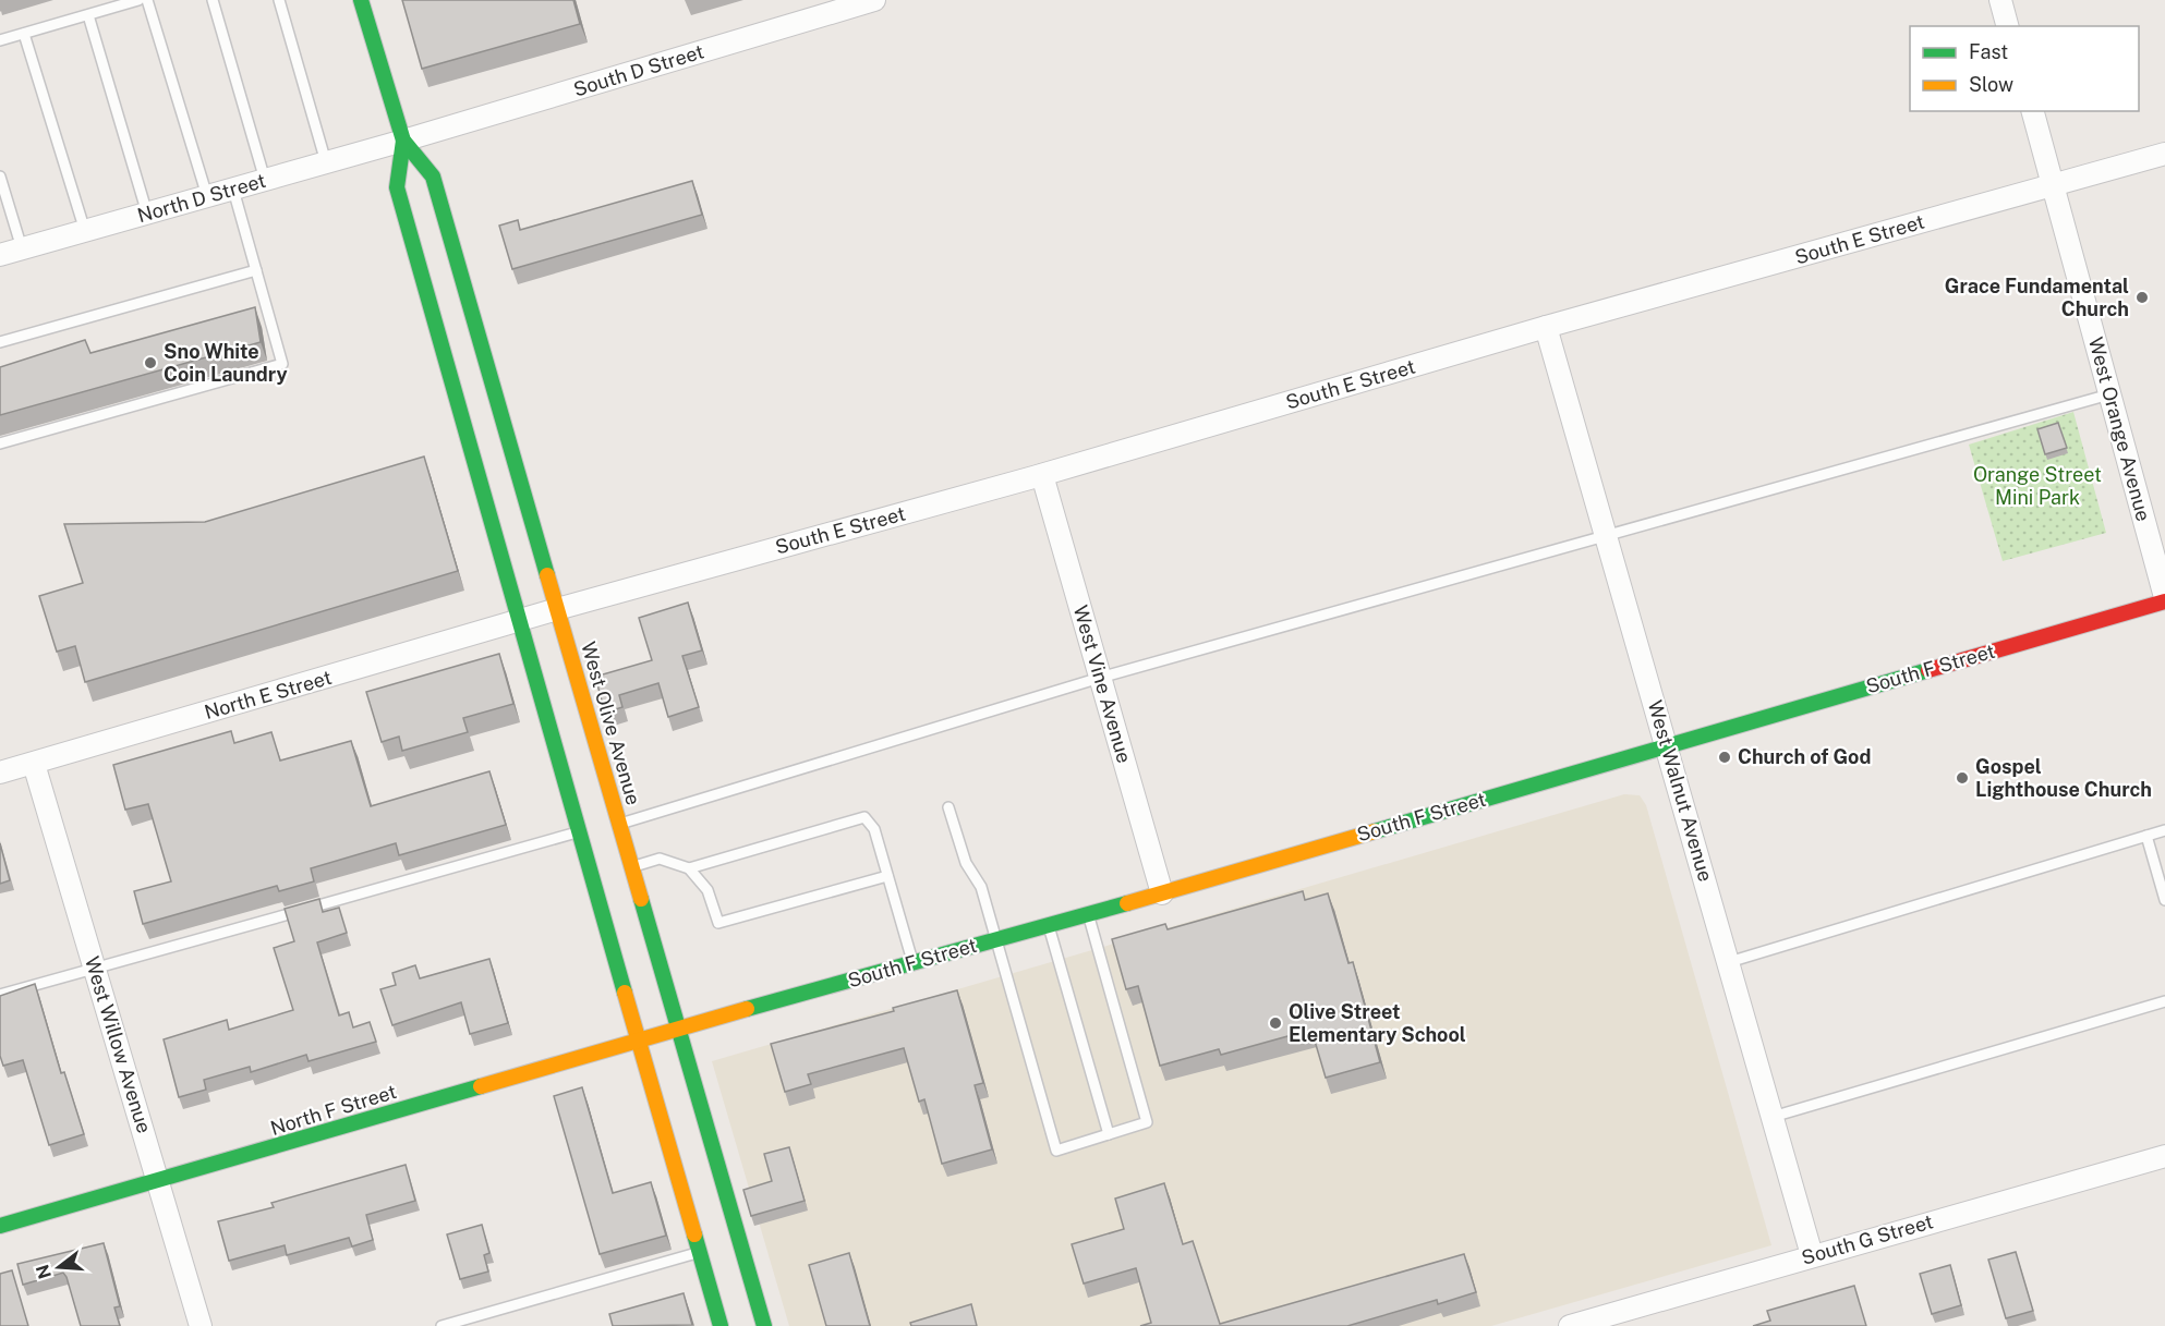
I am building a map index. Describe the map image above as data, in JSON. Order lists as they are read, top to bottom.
{
  "streets": {
    "main road": ["South F Street", "West Olive Avenue", "North F Street"],
    "street": [
      "South D Street",
      "North D Street",
      "South E Street",
      "West Orange Avenue",
      "West Vine Avenue",
      "North E Street",
      "West Walnut Avenue",
      "West Willow Avenue",
      "South G Street"
    ]
  },
  "crossings": [
    ["South D Street", "North D Street"],
    ["South D Street", "West Olive Avenue"],
    ["North D Street", "West Olive Avenue"],
    ["South E Street", "West Orange Avenue"],
    ["South E Street", "West Vine Avenue"],
    ["South E Street", "North E Street"],
    ["South E Street", "West Olive Avenue"],
    ["South E Street", "West Walnut Avenue"],
    ["West Orange Avenue", "South F Street"],
    ["South F Street", "West Vine Avenue"],
    ["South F Street", "West Olive Avenue"],
    ["South F Street", "West Walnut Avenue"],
    ["South F Street", "North F Street"],
    ["North E Street", "West Olive Avenue"],
    ["North E Street", "West Willow Avenue"],
    ["West Olive Avenue", "North F Street"],
    ["West Walnut Avenue", "South G Street"],
    ["West Willow Avenue", "North F Street"]
  ],
  "parks": ["Orange Street Mini Park"],
  "places": [
    "Grace Fundamental Church",
    "Sno White Coin Laundry",
    "Church of God",
    "Gospel Lighthouse Church",
    "Olive Street Elementary School"
  ],
  "legend": ["Fast", "Slow"],
  "north": "left"
}
